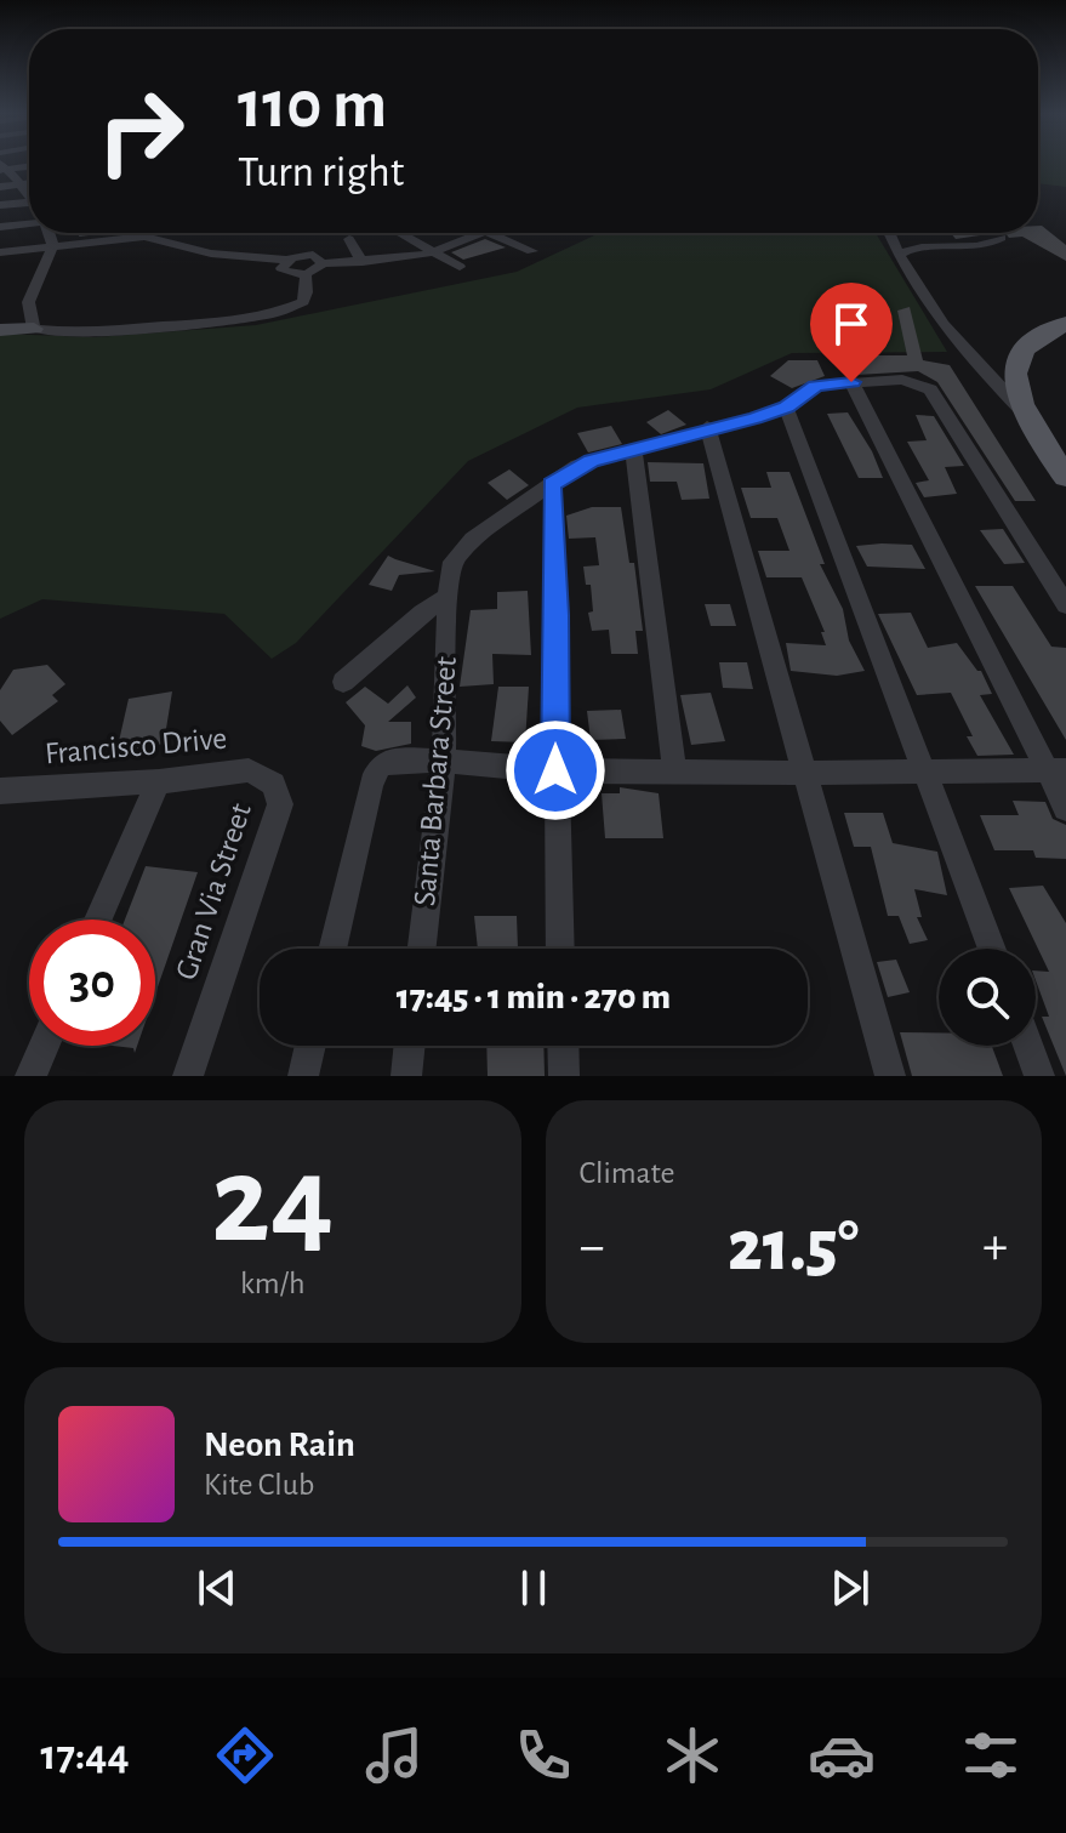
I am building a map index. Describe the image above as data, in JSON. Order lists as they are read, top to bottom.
{
  "streets": {
    "street": ["Francisco Drive", "Santa Barbara Street", "Gran Via Street"]
  },
  "crossings": [
    ["Francisco Drive", "Gran Via Street"]
  ],
  "page": {
    "turn": ["110 m", "Turn right"],
    "limit": "30",
    "trip": "17:45 · 1 min · 270 m",
    "tile": [
      ["24", "km/h"],
      "Climate"
    ],
    "heat": ["−", "21.5°", "+"],
    "song": ["Neon Rain", "Kite Club"],
    "tabs": "17:44"
  }
}
